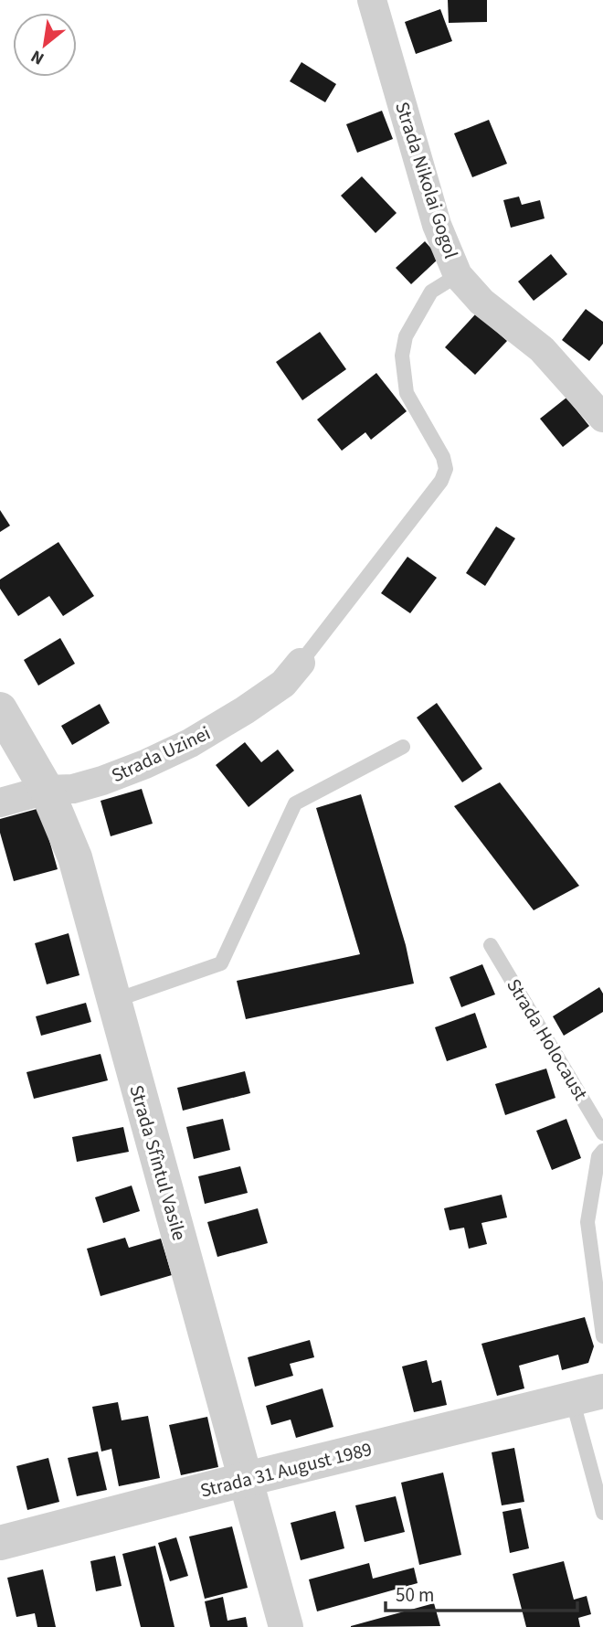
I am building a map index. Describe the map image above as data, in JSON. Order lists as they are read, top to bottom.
{
  "streets": {
    "street": [
      "Strada Nikolai Gogol",
      "Strada Uzinei",
      "Strada Sfîntul Vasile",
      "Strada 31 August 1989"
    ],
    "lane": ["Strada Holocaust"]
  },
  "crossings": [
    ["Strada Uzinei", "Strada Sfîntul Vasile"],
    ["Strada Sfîntul Vasile", "Strada 31 August 1989"]
  ],
  "scale_bar": "50 m",
  "north": "bottom left"
}
